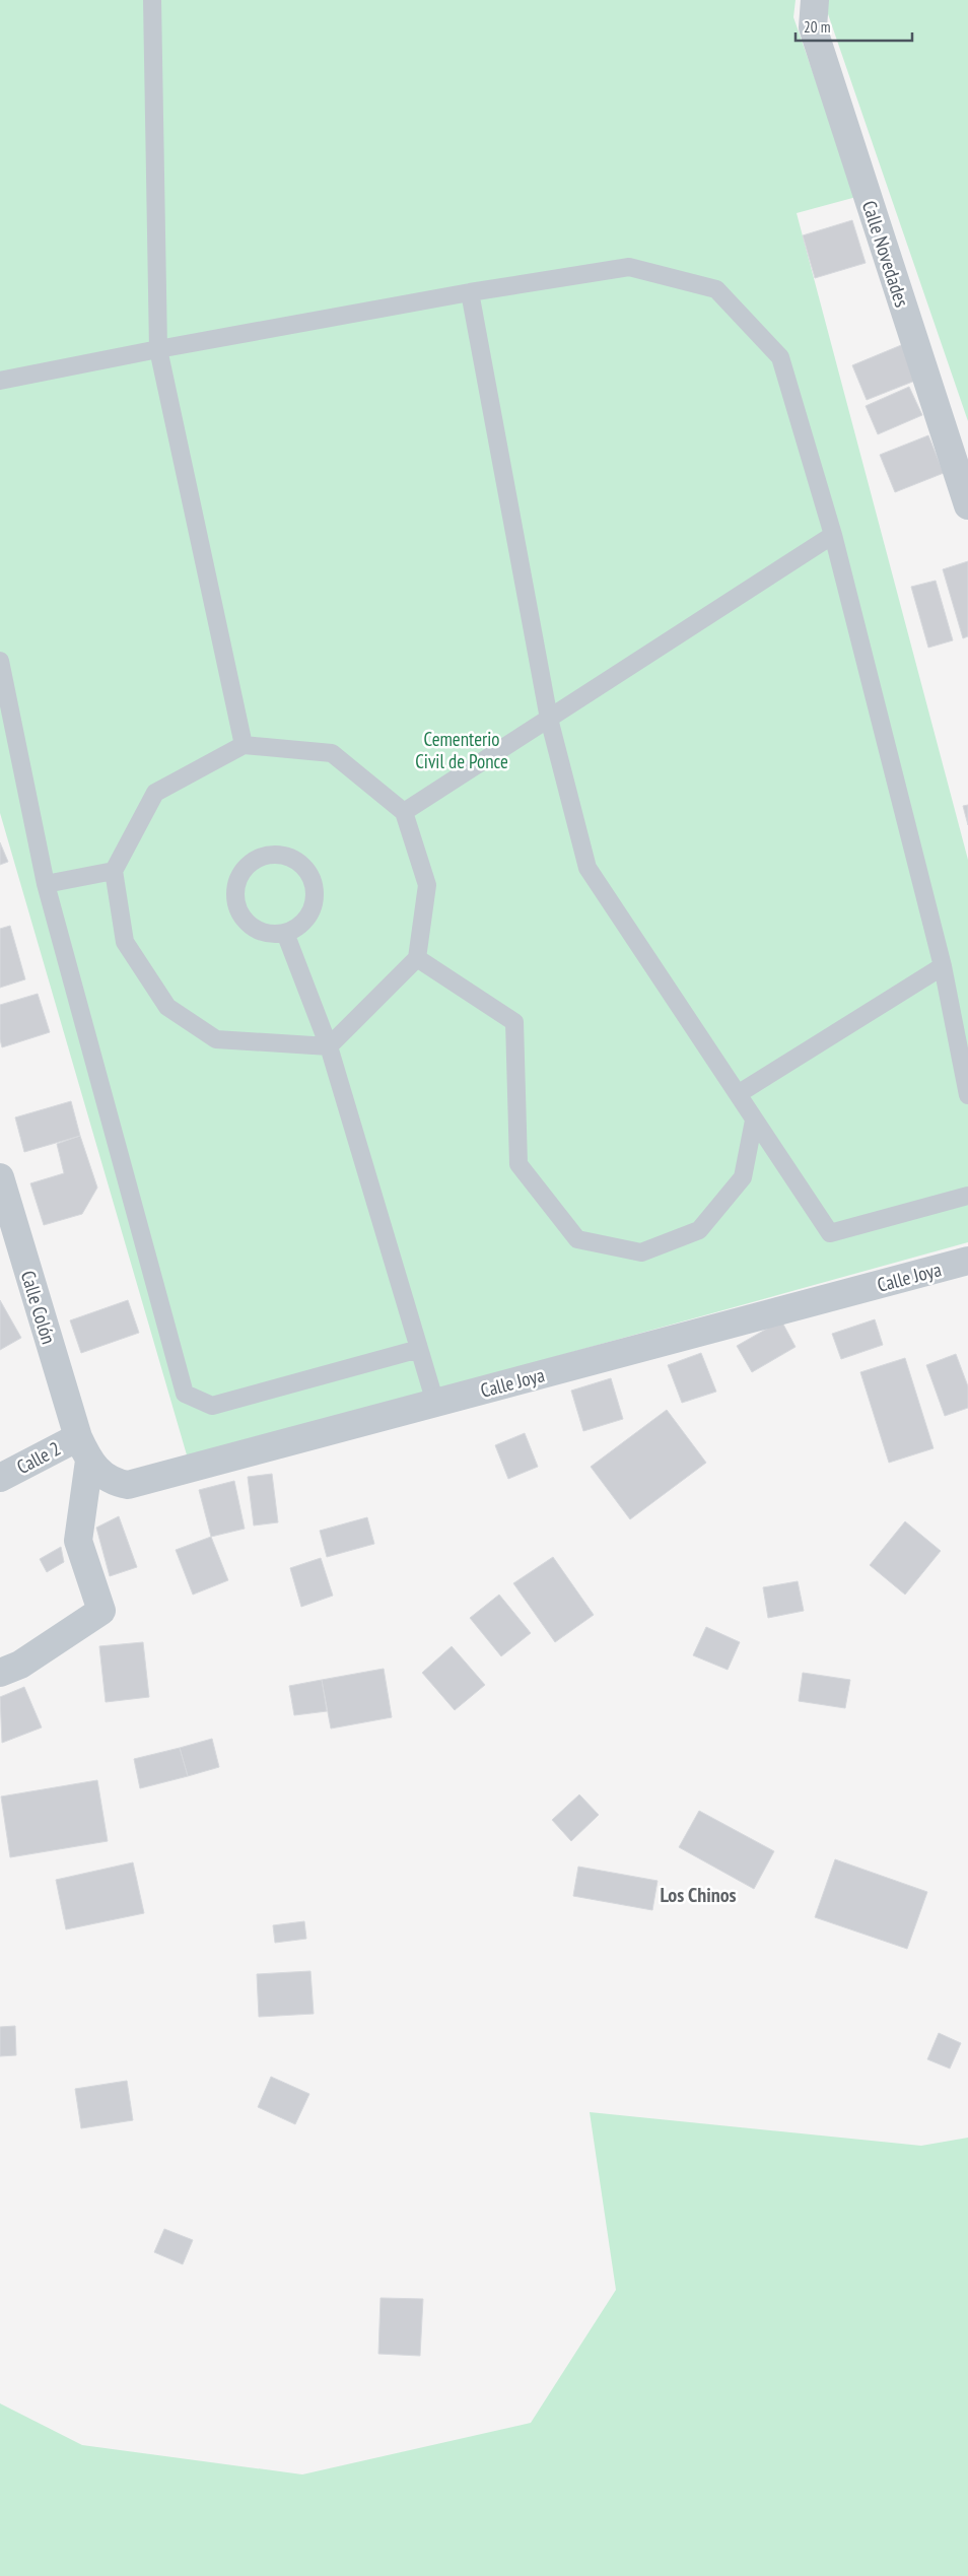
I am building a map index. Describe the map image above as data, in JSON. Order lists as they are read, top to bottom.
{
  "streets": {
    "street": [
      "Calle Novedades",
      "Calle Joya",
      "Calle Colón",
      "Calle 2"
    ]
  },
  "crossings": [
    ["Calle Joya", "Calle Colón"],
    ["Calle Joya", "Calle 2"],
    ["Calle Colón", "Calle 2"]
  ],
  "districts": ["Los Chinos"],
  "parks": ["Cementerio Civil de Ponce"],
  "scale_bar": "20 m"
}
